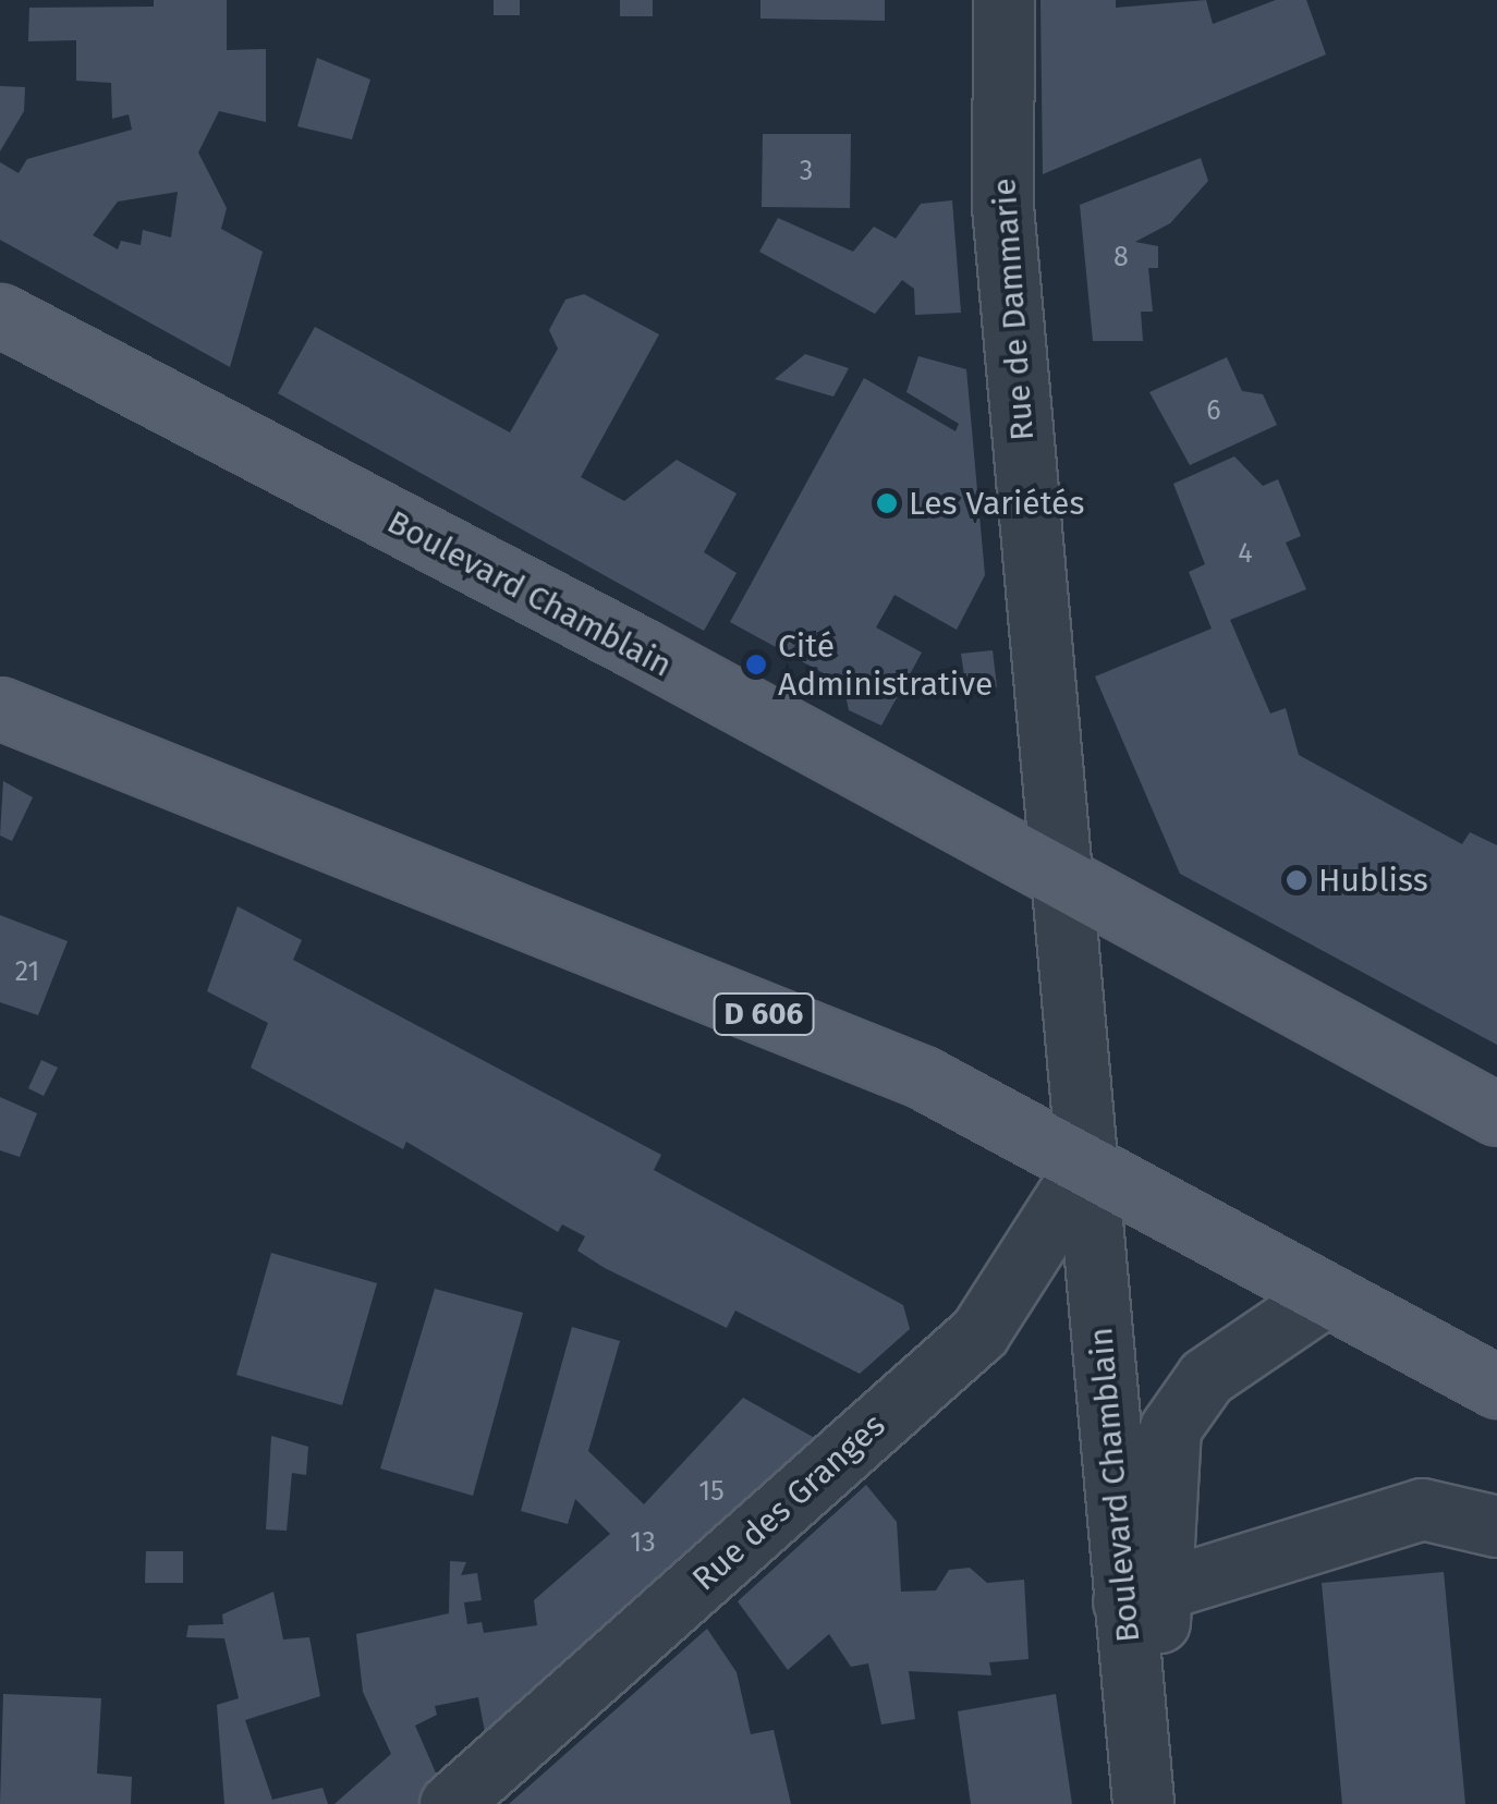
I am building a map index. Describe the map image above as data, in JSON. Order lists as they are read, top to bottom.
{
  "streets": {
    "main road": ["Boulevard Chamblain", "D 606"],
    "street": ["Rue de Dammarie", "Rue des Granges"]
  },
  "crossings": [
    ["Rue de Dammarie", "Boulevard Chamblain"],
    ["Boulevard Chamblain", "D 606"],
    ["Boulevard Chamblain", "Rue des Granges"],
    ["D 606", "Rue des Granges"]
  ],
  "places": ["Les Variétés", "Cité Administrative", "Hubliss"],
  "house_numbers": [
    "3",
    "8",
    "6",
    "4",
    "21",
    "15",
    "13"
  ]
}
